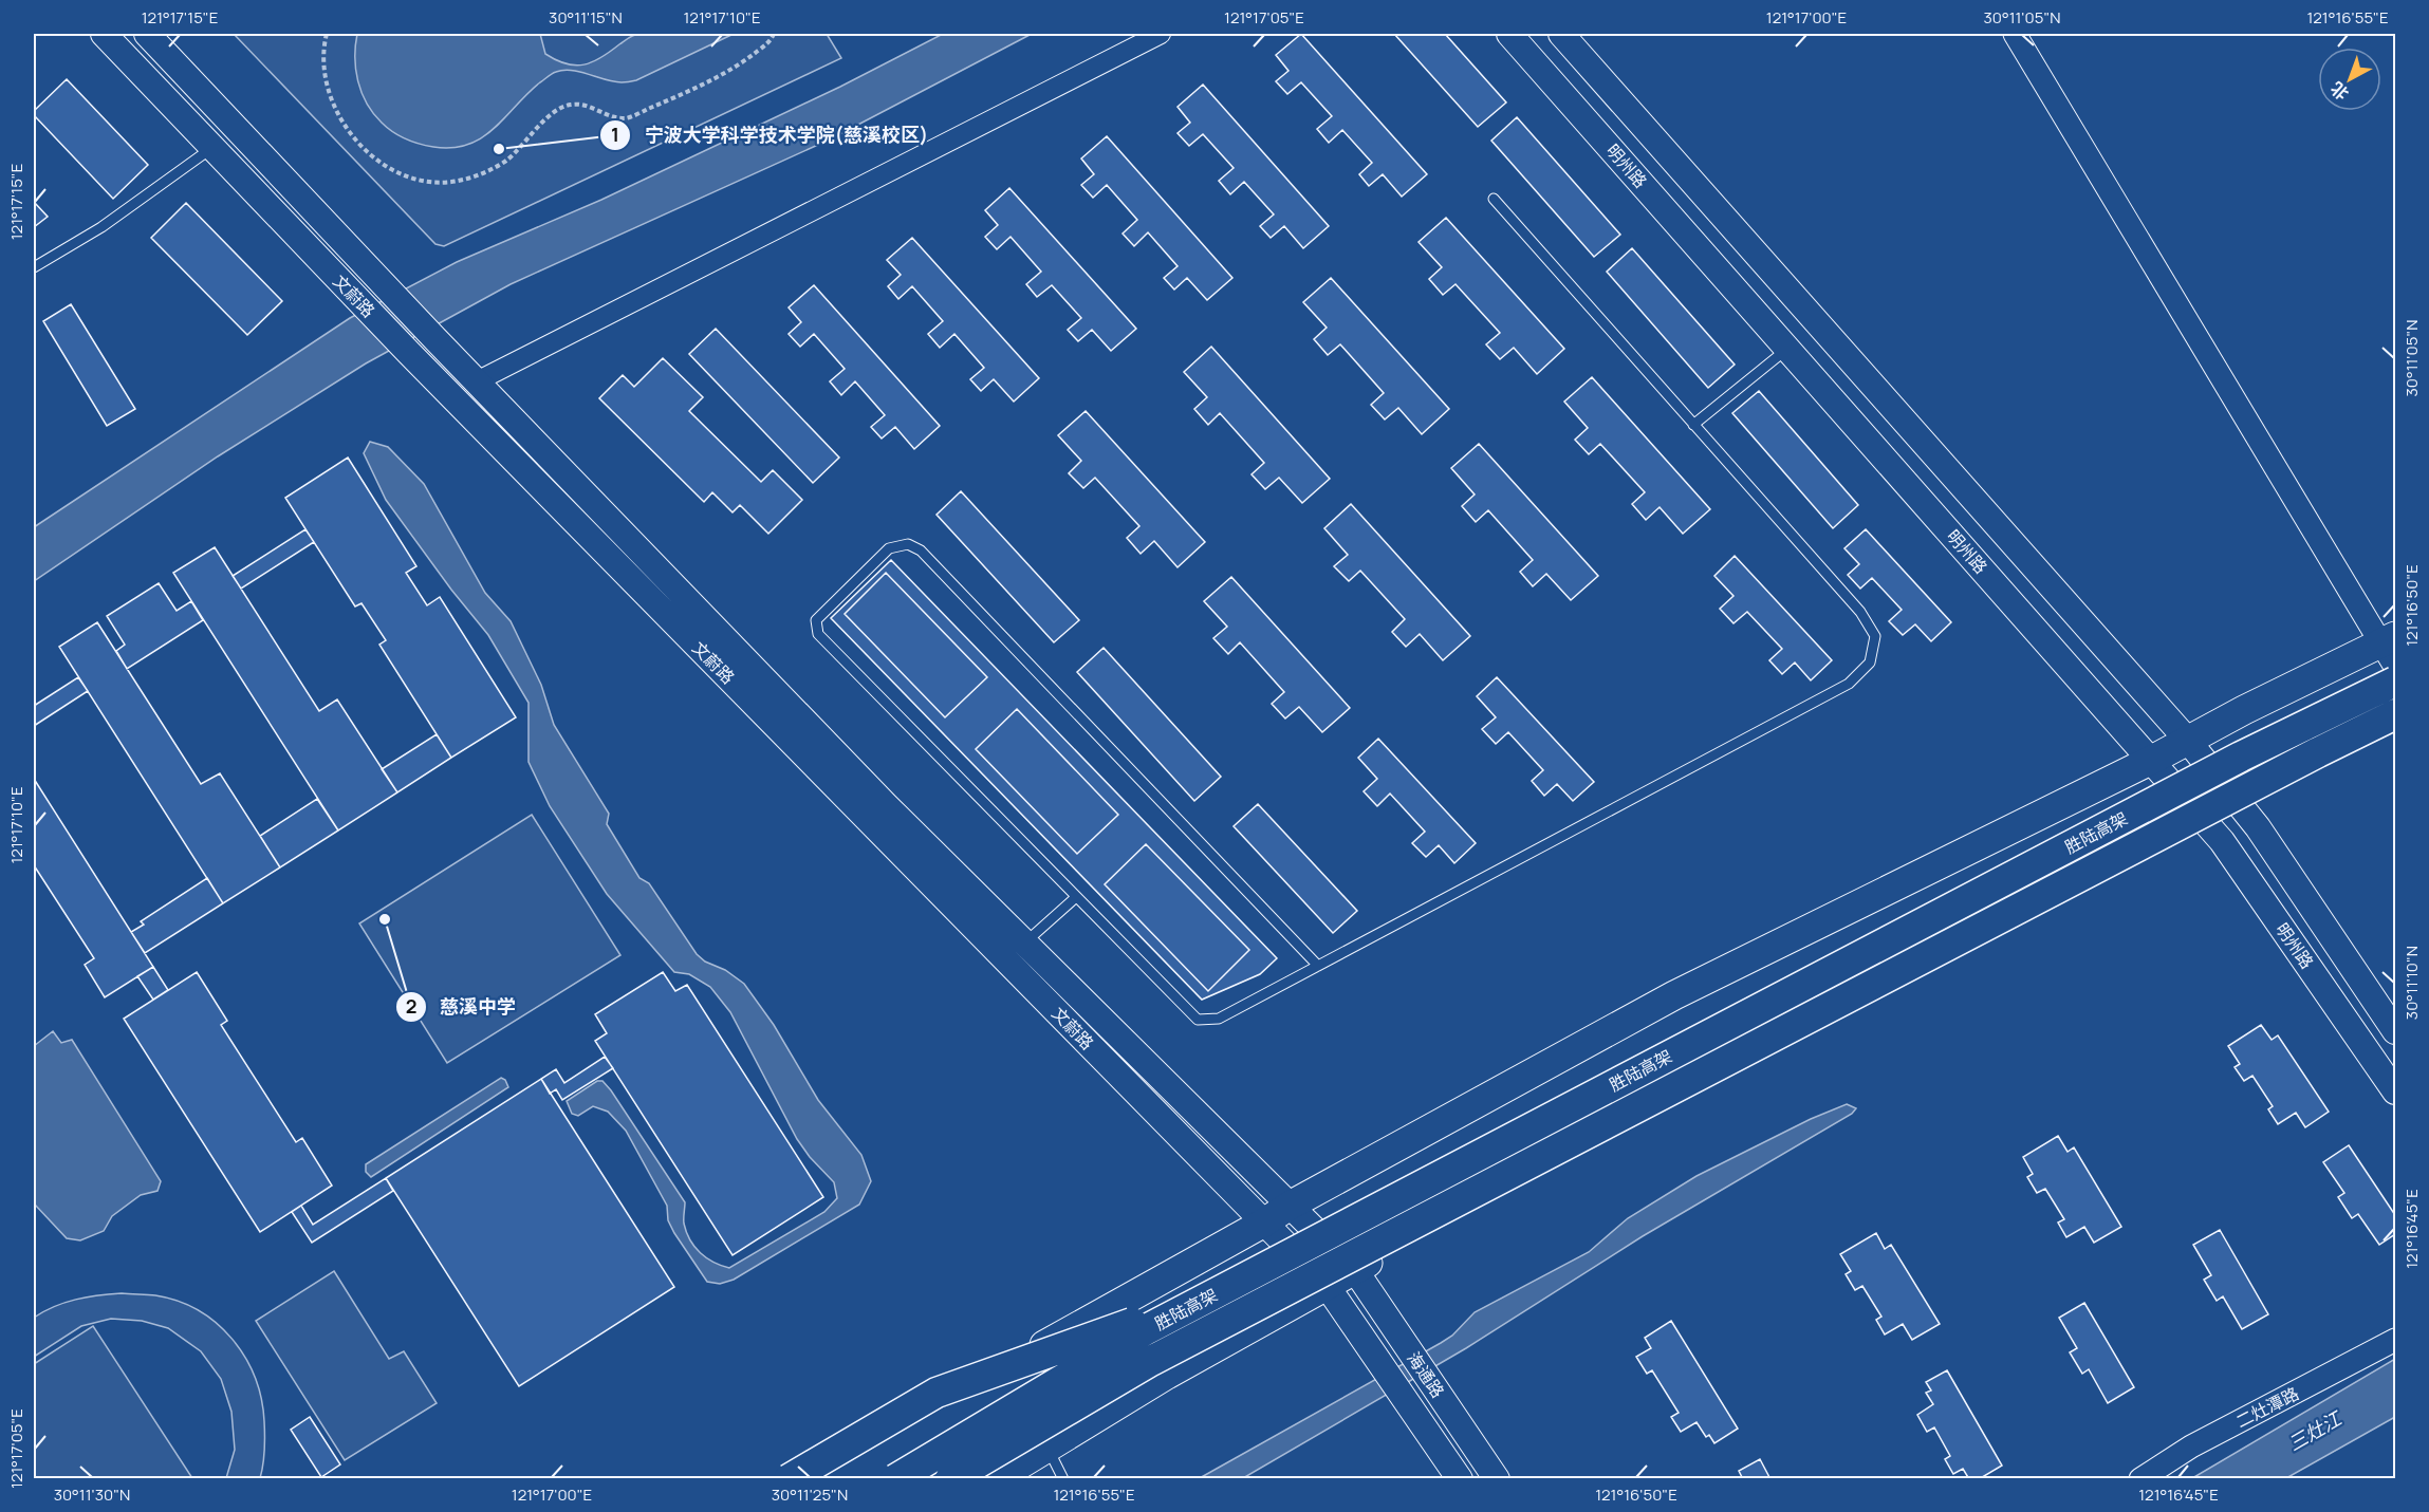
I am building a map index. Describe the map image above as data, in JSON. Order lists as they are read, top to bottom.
{
  "streets": {
    "highway": ["胜陆高架"],
    "main road": ["明州路", "文蔚路", "海通路"],
    "street": ["二灶潭路"]
  },
  "crossings": [
    ["文蔚路", "海通路"]
  ],
  "water": ["三灶江"],
  "places": ["宁波大学科学技术学院(慈溪校区)", "慈溪中学"],
  "north": "bottom left",
  "coordinates": [
    "121°17'15\"E",
    "30°11'15\"N",
    "121°17'10\"E",
    "121°17'05\"E",
    "121°17'00\"E",
    "30°11'05\"N",
    "121°16'55\"E",
    "121°16'50\"E",
    "30°11'10\"N",
    "121°16'45\"E",
    "30°11'30\"N",
    "30°11'25\"N"
  ]
}
